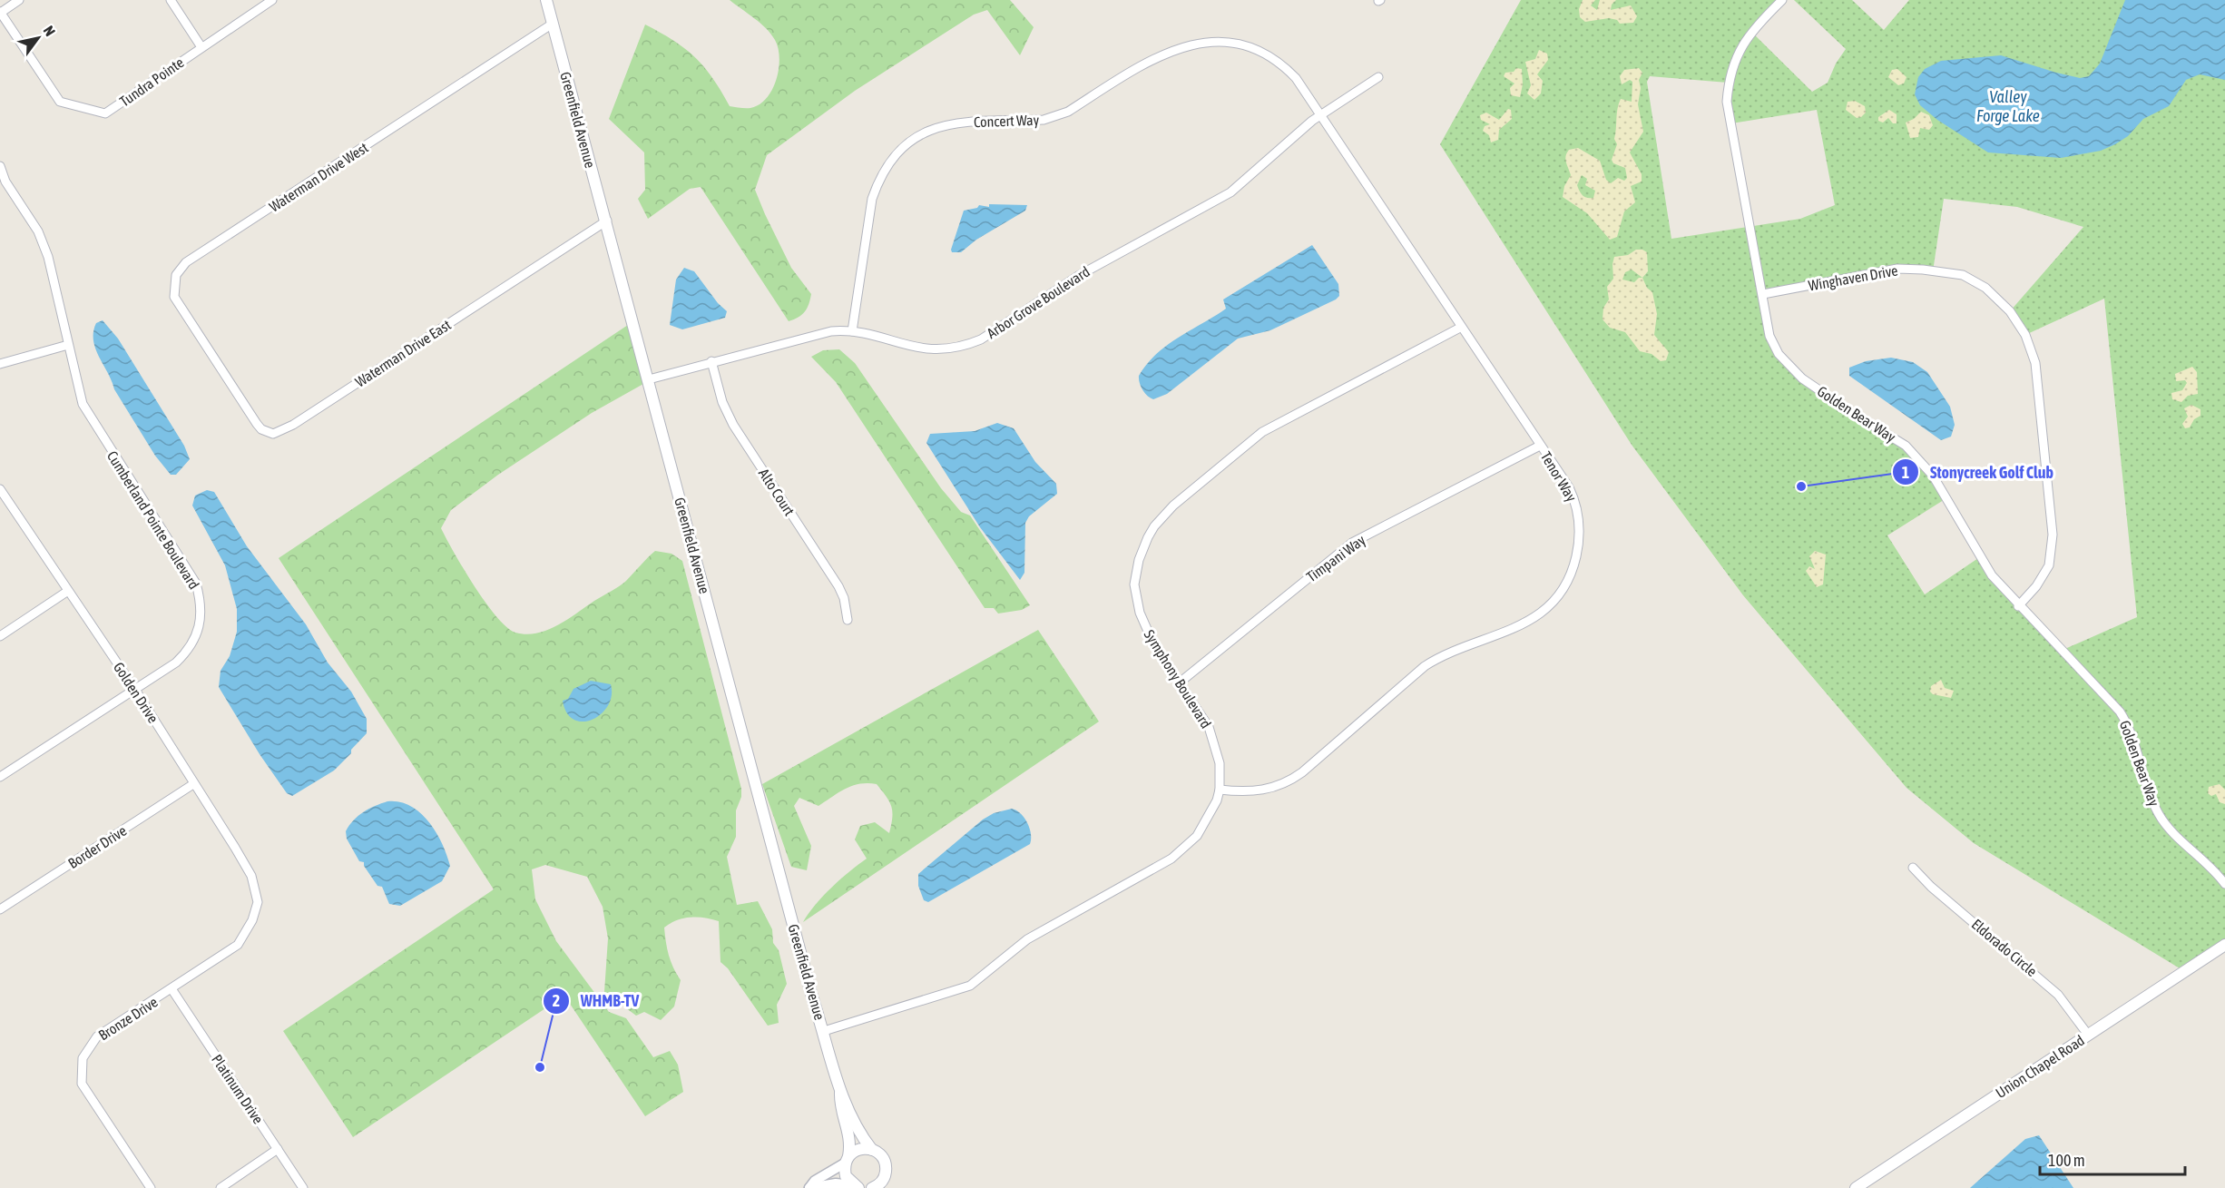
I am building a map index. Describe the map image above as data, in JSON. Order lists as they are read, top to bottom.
{
  "streets": {
    "main road": ["Greenfield Avenue", "Union Chapel Road"],
    "street": [
      "Tundra Pointe",
      "Concert Way",
      "Waterman Drive West",
      "Winghaven Drive",
      "Arbor Grove Boulevard",
      "Waterman Drive East",
      "Golden Bear Way",
      "Tenor Way",
      "Alto Court",
      "Cumberland Pointe Boulevard",
      "Timpani Way",
      "Symphony Boulevard",
      "Golden Drive",
      "Border Drive",
      "Eldorado Circle",
      "Bronze Drive",
      "Platinum Drive"
    ]
  },
  "crossings": [
    ["Greenfield Avenue", "Waterman Drive West"],
    ["Greenfield Avenue", "Arbor Grove Boulevard"],
    ["Greenfield Avenue", "Waterman Drive East"],
    ["Greenfield Avenue", "Symphony Boulevard"],
    ["Concert Way", "Arbor Grove Boulevard"],
    ["Concert Way", "Tenor Way"],
    ["Waterman Drive West", "Waterman Drive East"],
    ["Winghaven Drive", "Golden Bear Way"],
    ["Arbor Grove Boulevard", "Tenor Way"],
    ["Arbor Grove Boulevard", "Alto Court"],
    ["Tenor Way", "Timpani Way"],
    ["Tenor Way", "Symphony Boulevard"],
    ["Cumberland Pointe Boulevard", "Golden Drive"],
    ["Timpani Way", "Symphony Boulevard"],
    ["Golden Drive", "Border Drive"],
    ["Golden Drive", "Bronze Drive"],
    ["Eldorado Circle", "Union Chapel Road"],
    ["Bronze Drive", "Platinum Drive"]
  ],
  "water": ["Valley Forge Lake"],
  "places": ["Stonycreek Golf Club", "WHMB-TV"],
  "scale_bar": "100 m",
  "north": "top right"
}
